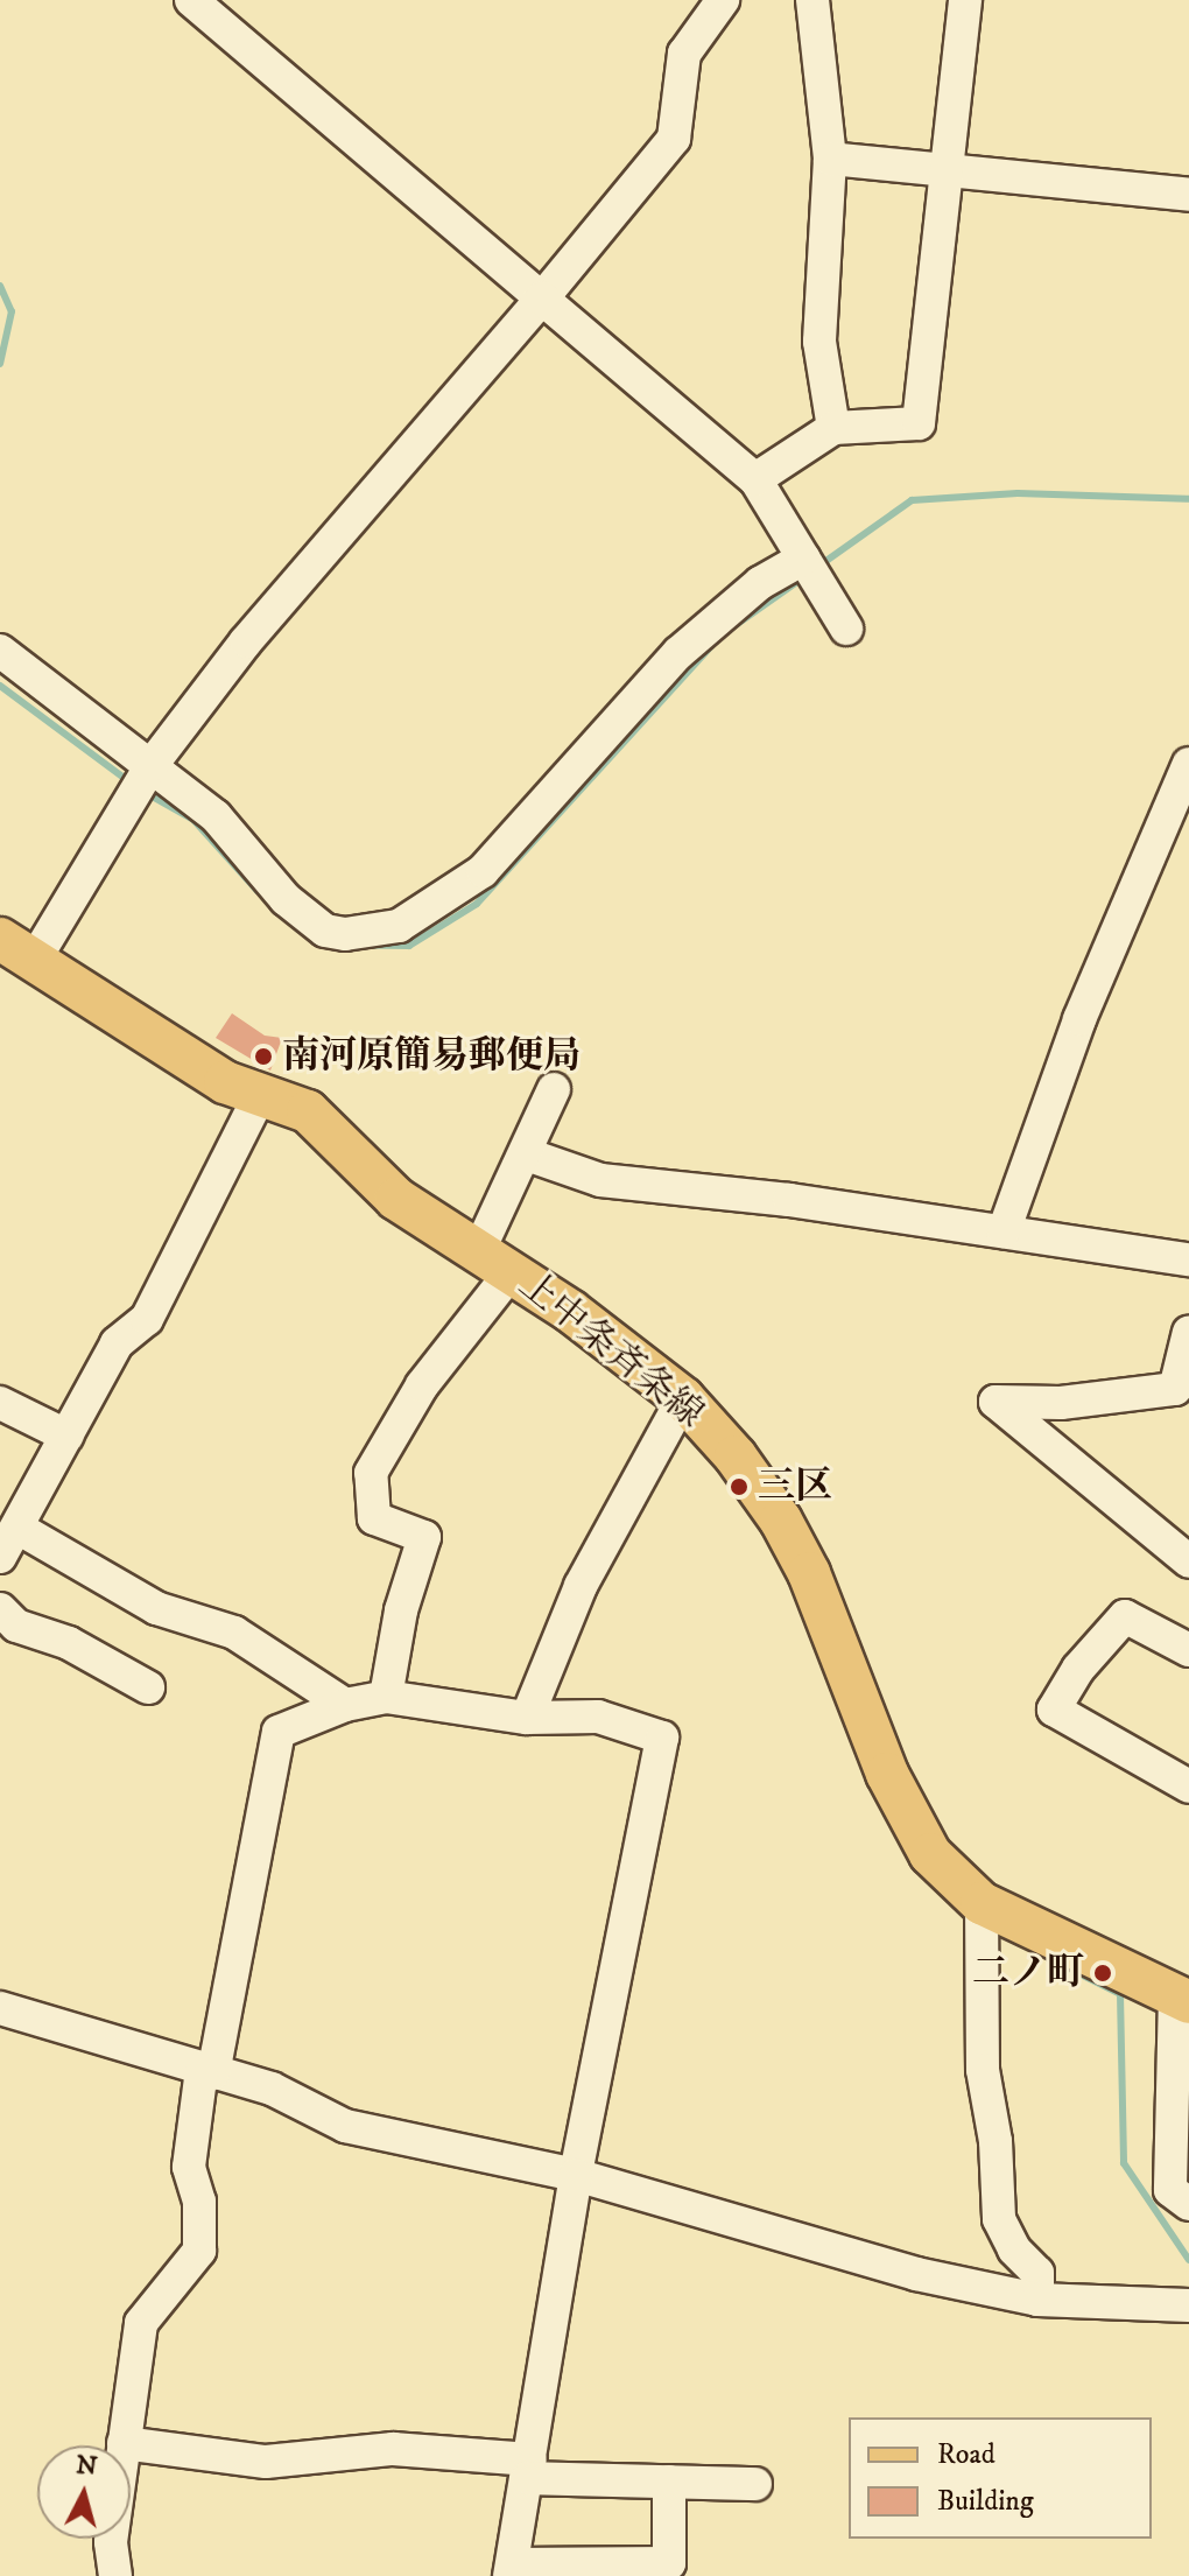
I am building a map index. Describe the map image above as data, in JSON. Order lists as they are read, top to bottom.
{
  "streets": {
    "main road": ["上中条斉条線"]
  },
  "places": ["南河原簡易郵便局", "三区", "二ノ町"],
  "legend": ["Road", "Building"],
  "north": "top"
}
